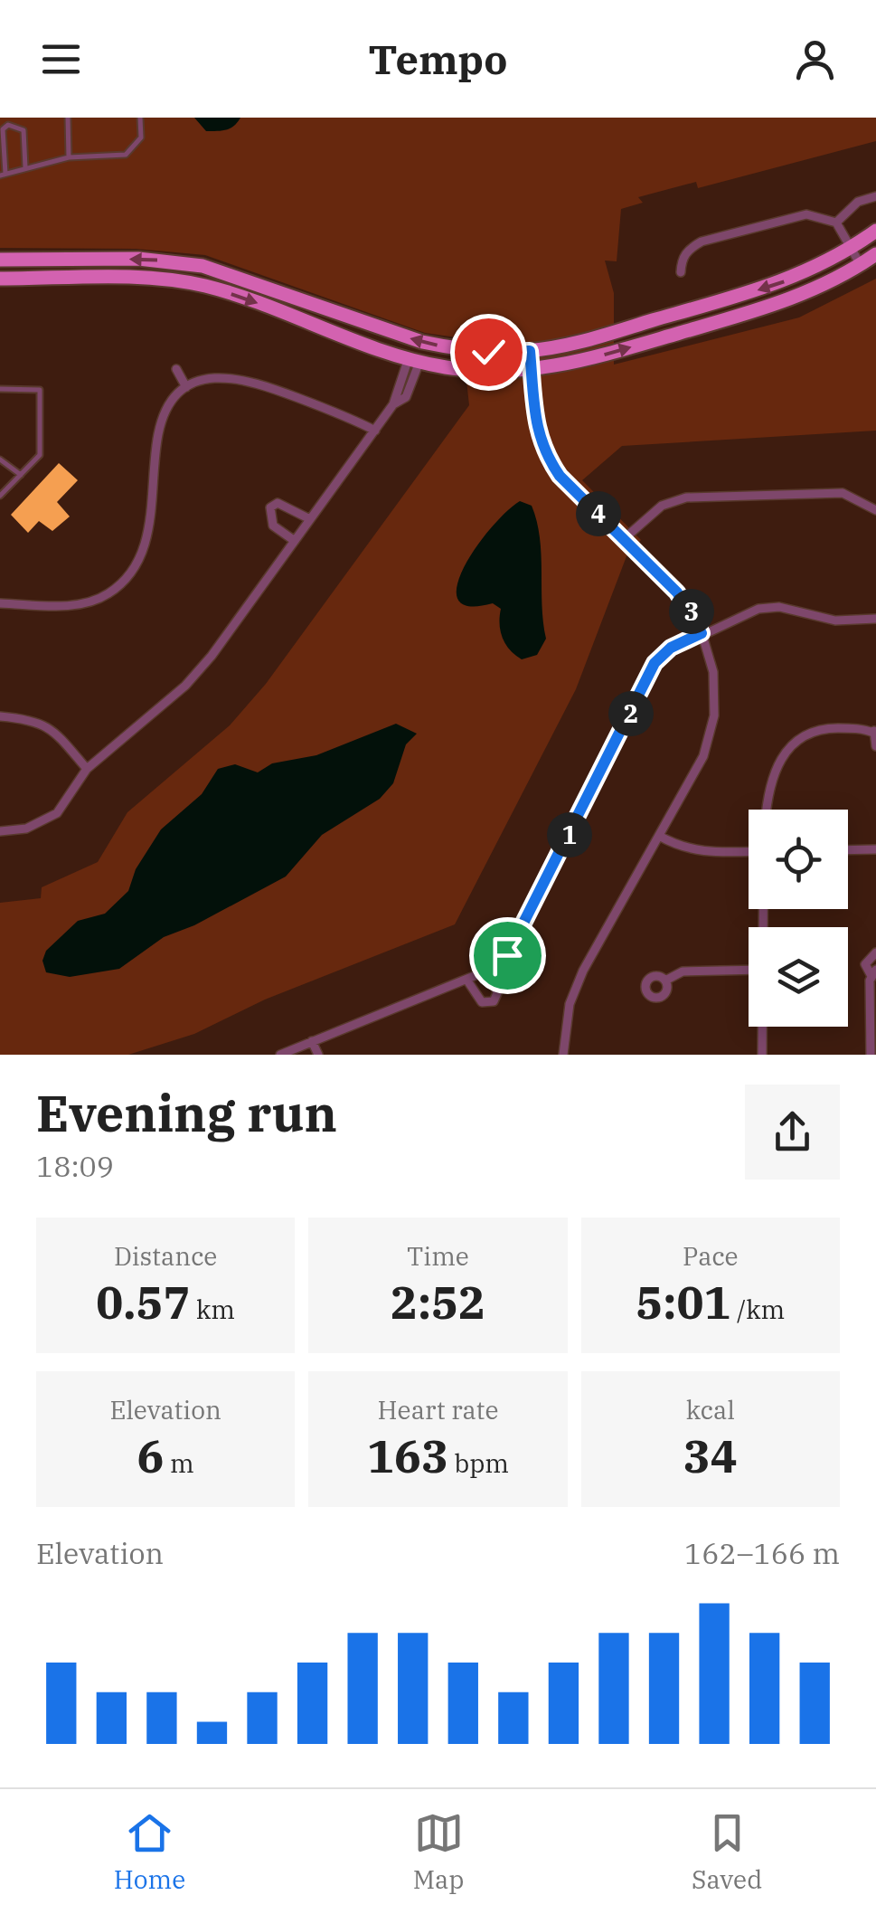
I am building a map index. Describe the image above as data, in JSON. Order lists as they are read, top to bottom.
{
  "page": {
    "header": "Tempo",
    "pins": [
      "4",
      "3",
      "2",
      "1"
    ],
    "heading": ["Evening run", "18:09"],
    "stats": [
      ["Distance", "0.57 km"],
      ["Time", "2:52"],
      ["Pace", "5:01 /km"],
      ["Elevation", "6 m"],
      ["Heart rate", "163 bpm"],
      ["kcal", "34"]
    ],
    "chart": ["Elevation", "162–166 m"],
    "tabs": ["Home", "Map", "Saved"]
  }
}
